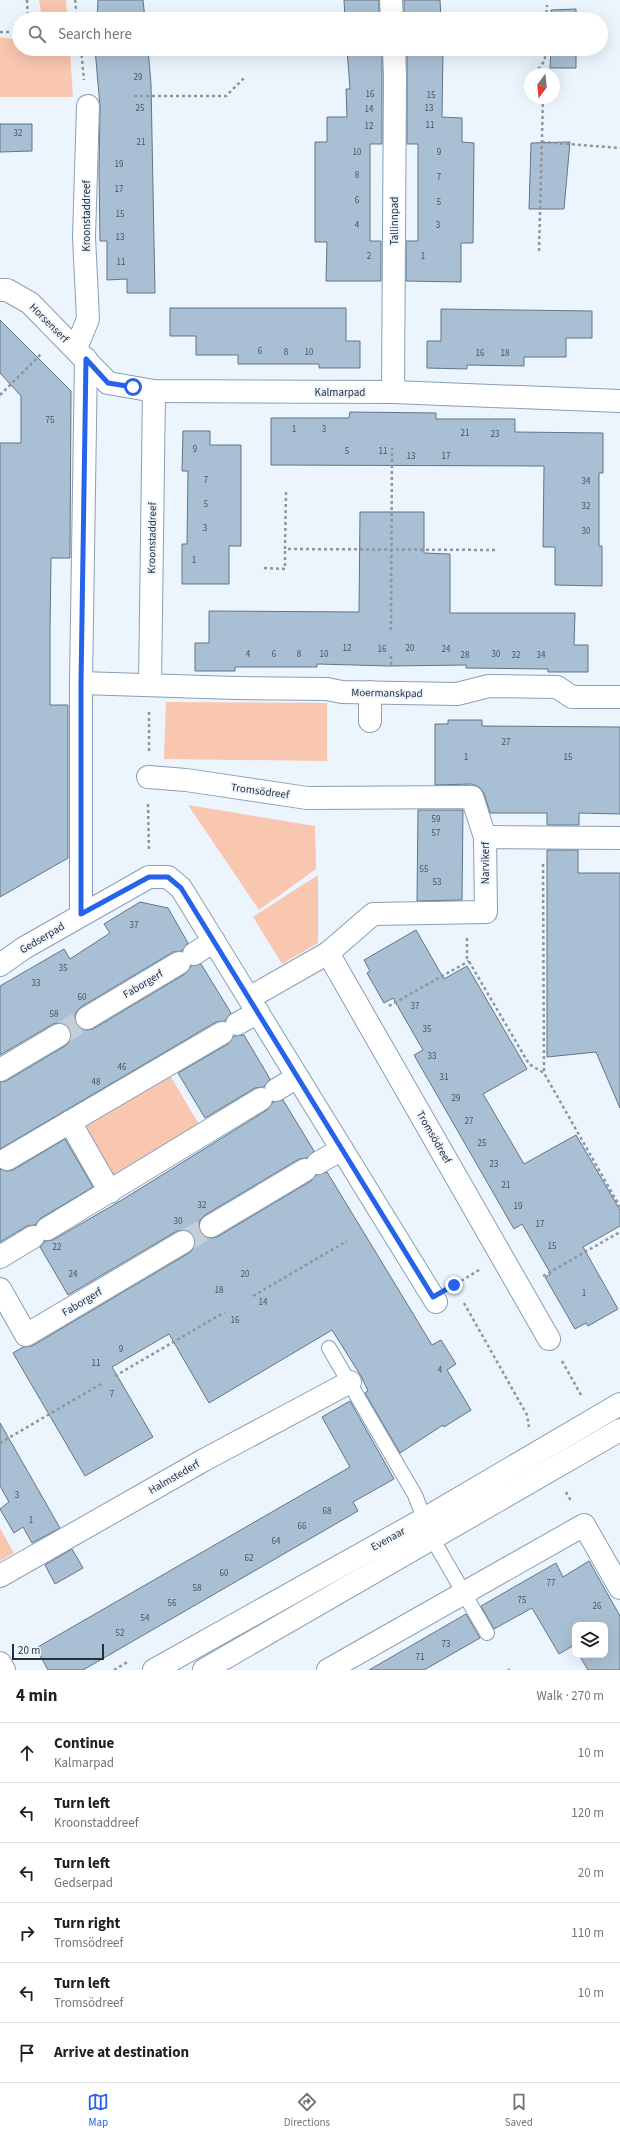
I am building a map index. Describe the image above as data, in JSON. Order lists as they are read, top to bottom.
{
  "streets": {
    "street": [
      "Kroonstaddreef",
      "Tallinnpad",
      "Horsenserf",
      "Kalmarpad",
      "Moermanskpad",
      "Tromsödreef",
      "Narvikerf",
      "Gedserpad",
      "Faborgerf",
      "Halmstederf",
      "Evenaar"
    ]
  },
  "crossings": [
    ["Kroonstaddreef", "Horsenserf"],
    ["Kroonstaddreef", "Kalmarpad"],
    ["Kroonstaddreef", "Moermanskpad"],
    ["Kroonstaddreef", "Gedserpad"],
    ["Tallinnpad", "Kalmarpad"],
    ["Horsenserf", "Kalmarpad"],
    ["Tromsödreef", "Narvikerf"],
    ["Gedserpad", "Faborgerf"]
  ],
  "house_numbers": [
    "29",
    "16",
    "15",
    "25",
    "13",
    "14",
    "11",
    "12",
    "32",
    "21",
    "10",
    "9",
    "19",
    "8",
    "7",
    "17",
    "6",
    "5",
    "15",
    "4",
    "3",
    "13",
    "2",
    "1",
    "11",
    "6",
    "8",
    "10",
    "16",
    "18",
    "75",
    "1",
    "3",
    "21",
    "23",
    "9",
    "5",
    "11",
    "13",
    "17",
    "7",
    "34",
    "5",
    "32",
    "3",
    "30",
    "1",
    "12",
    "20",
    "16",
    "24",
    "4",
    "6",
    "8",
    "10",
    "30",
    "28",
    "32",
    "34",
    "27",
    "1",
    "15",
    "59",
    "57",
    "55",
    "53",
    "37",
    "35",
    "33",
    "60",
    "37",
    "58",
    "35",
    "33",
    "46",
    "31",
    "48",
    "29",
    "27",
    "25",
    "23",
    "21",
    "32",
    "19",
    "30",
    "17",
    "15",
    "22",
    "24",
    "20",
    "18",
    "1",
    "14",
    "16",
    "9",
    "11",
    "4",
    "7",
    "3",
    "68",
    "1",
    "66",
    "64",
    "62",
    "60",
    "77",
    "58",
    "75",
    "56",
    "26",
    "54",
    "52",
    "73",
    "71"
  ],
  "scale_bar": "20 m",
  "north": "bottom",
  "page": {
    "search": "Search here",
    "scale": "20 m",
    "heading": ["4 min", "Walk · 270 m"],
    "list": [
      ["Continue", "Kalmarpad", "10 m"],
      ["Turn left", "Kroonstaddreef", "120 m"],
      ["Turn left", "Gedserpad", "20 m"],
      ["Turn right", "Tromsödreef", "110 m"],
      ["Turn left", "Tromsödreef", "10 m"],
      "Arrive at destination"
    ],
    "nav": ["Map", "Directions", "Saved"]
  }
}
